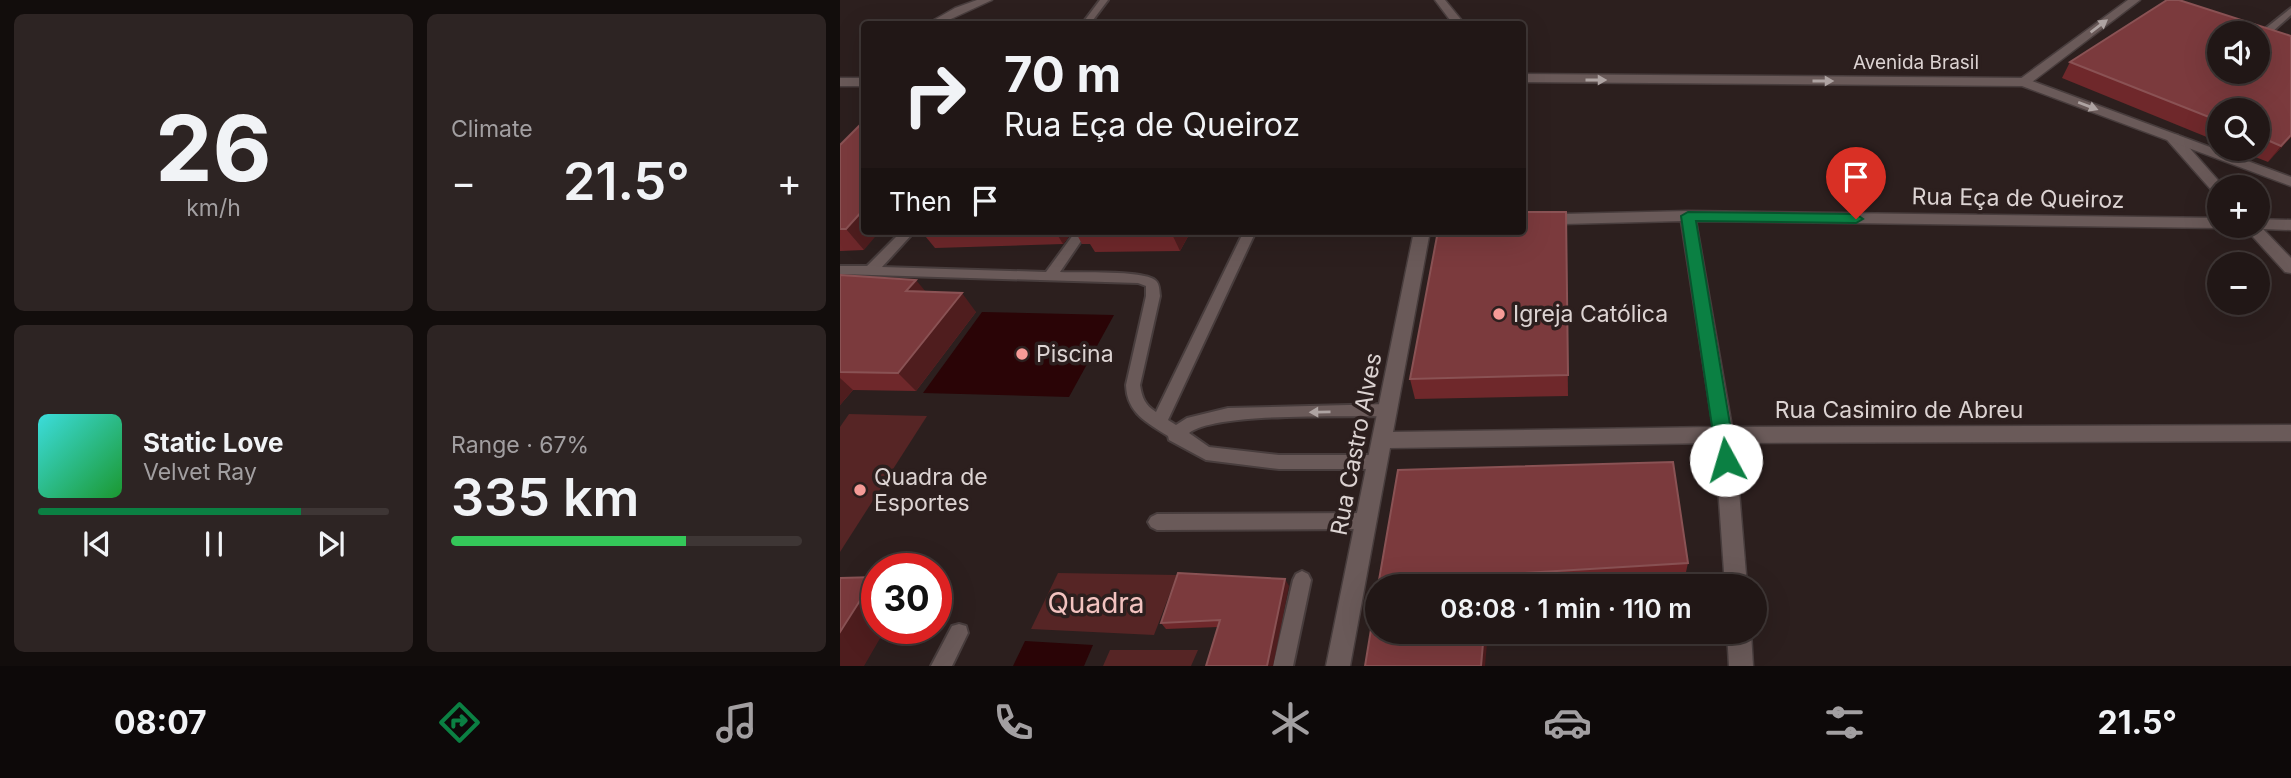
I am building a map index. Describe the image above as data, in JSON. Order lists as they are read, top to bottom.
{
  "streets": {
    "street": [
      "Avenida Brasil",
      "Rua Eça de Queiroz",
      "Rua Casimiro de Abreu",
      "Rua Castro Alves"
    ]
  },
  "crossings": [
    ["Rua Casimiro de Abreu", "Rua Castro Alves"]
  ],
  "one_way": ["Avenida Brasil"],
  "parks": ["Quadra"],
  "places": ["Igreja Católica", "Piscina", "Quadra de Esportes"],
  "page": {
    "tile": [
      ["26", "km/h"],
      "Climate",
      ["Range · 67%", "335 km"]
    ],
    "map_buttons": ["+", "−"],
    "turn": ["70 m", "Rua Eça de Queiroz"],
    "heat": ["−", "21.5°", "+"],
    "then": "Then",
    "song": ["Static Love", "Velvet Ray"],
    "limit": "30",
    "trip": "08:08 · 1 min · 110 m",
    "tabs": ["08:07", "21.5°"]
  }
}
